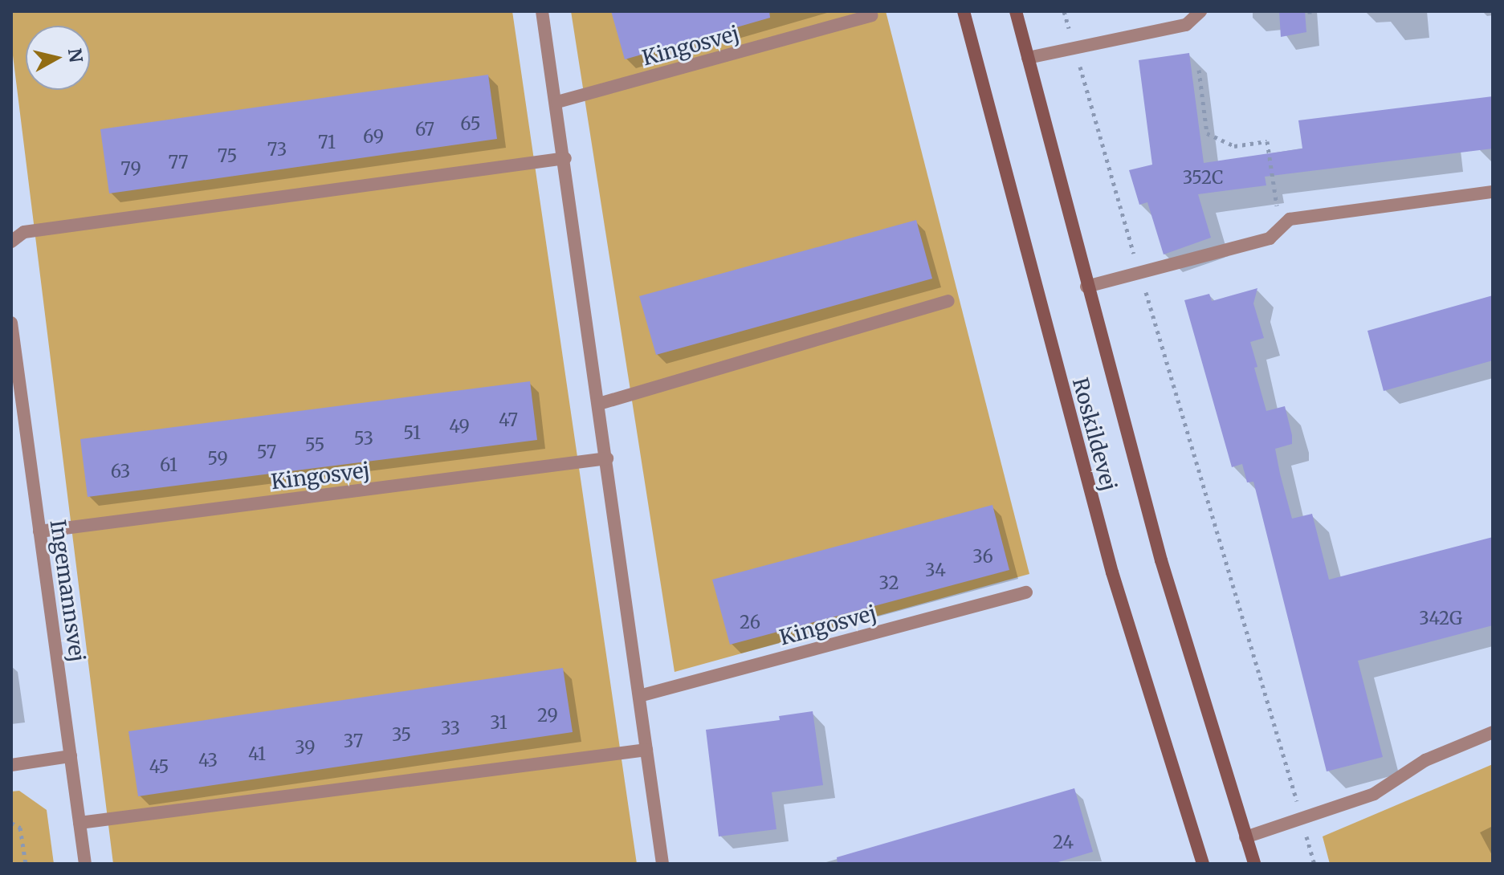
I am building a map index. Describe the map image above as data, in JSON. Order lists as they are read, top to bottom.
{
  "streets": {
    "main road": ["Roskildevej"],
    "street": ["Kingosvej", "Ingemannsvej"]
  },
  "crossings": [
    ["Kingosvej", "Ingemannsvej"]
  ],
  "house_numbers": [
    "65",
    "67",
    "69",
    "71",
    "73",
    "75",
    "77",
    "79",
    "352C",
    "47",
    "49",
    "51",
    "53",
    "55",
    "57",
    "59",
    "61",
    "63",
    "36",
    "34",
    "32",
    "342G",
    "26",
    "29",
    "31",
    "33",
    "35",
    "37",
    "39",
    "41",
    "43",
    "45",
    "24"
  ],
  "north": "right"
}
